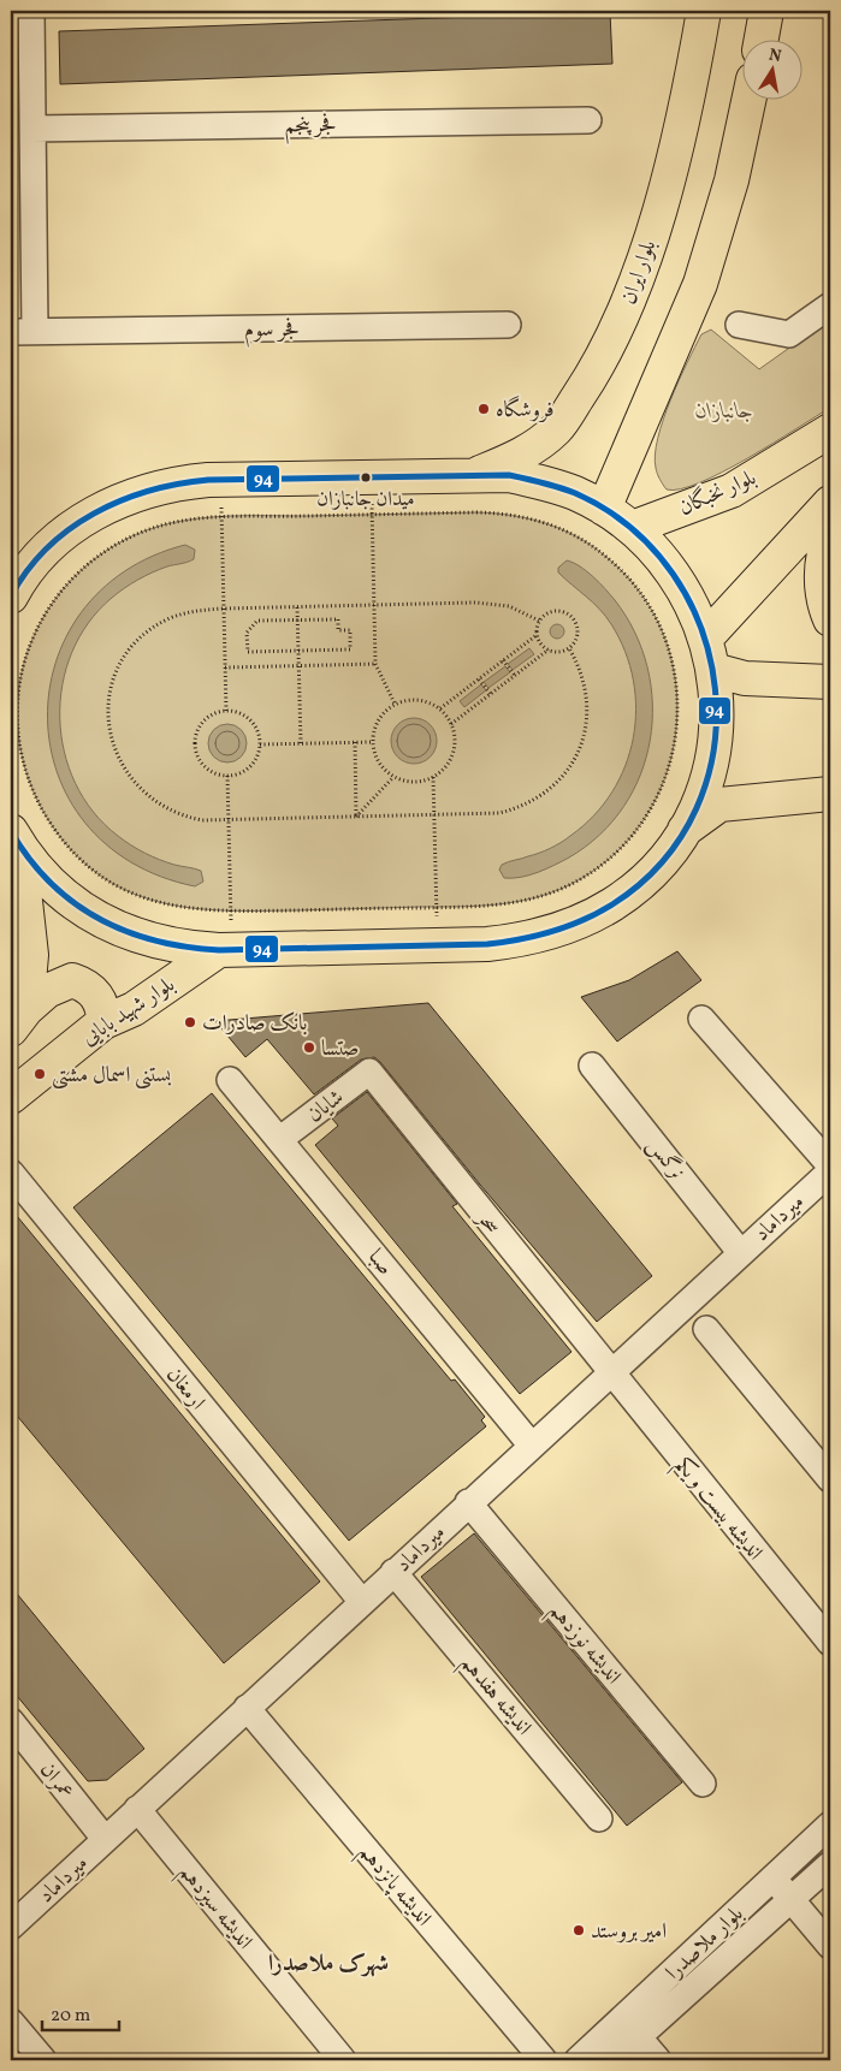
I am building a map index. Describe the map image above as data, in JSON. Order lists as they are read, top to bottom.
{
  "streets": {
    "main road": ["بلوار ایران", "بلوار نخبگان", "بلوار شهید بابایی"],
    "street": [
      "فجر پنجم",
      "فجر سوم",
      "شایان",
      "نرگس",
      "میرداماد",
      "سحر",
      "صبا",
      "ارمغان",
      "اندیشه بیست و یکم",
      "اندیشه نوزدهم",
      "اندیشه هفدهم",
      "عمران",
      "اندیشه پانزدهم",
      "اندیشه سیزدهم",
      "بلوار ملاصدرا"
    ]
  },
  "crossings": [
    ["شایان", "سحر"],
    ["شایان", "صبا"],
    ["نرگس", "میرداماد"],
    ["میرداماد", "سحر"],
    ["میرداماد", "صبا"],
    ["میرداماد", "ارمغان"],
    ["میرداماد", "اندیشه بیست و یکم"],
    ["میرداماد", "اندیشه نوزدهم"],
    ["میرداماد", "اندیشه هفدهم"],
    ["میرداماد", "عمران"],
    ["میرداماد", "اندیشه پانزدهم"],
    ["میرداماد", "اندیشه سیزدهم"],
    ["سحر", "اندیشه بیست و یکم"]
  ],
  "districts": ["شهرک ملاصدرا"],
  "parks": ["جانبازان"],
  "places": [
    "فروشگاه",
    "میدان جانبازان",
    "بانک صادرات",
    "صتسا",
    "بستنی اسمال مشتی",
    "امیر بروستد"
  ],
  "lines": ["transit line 94"],
  "scale_bar": "20 m",
  "north": "top"
}
